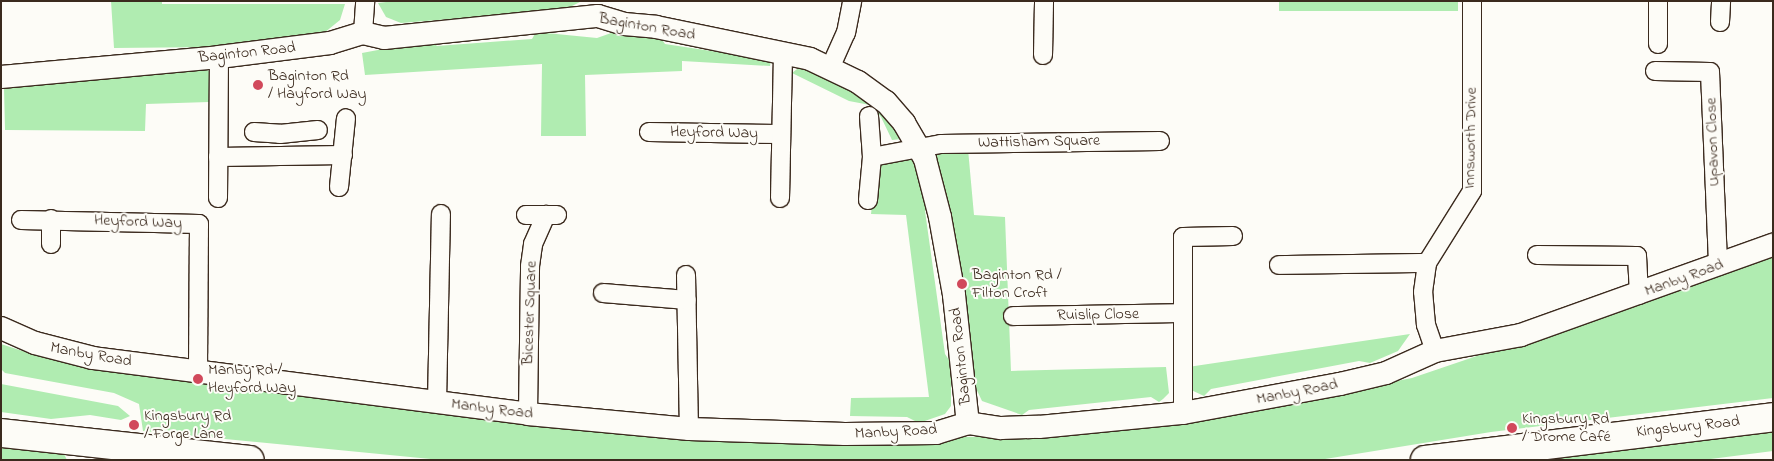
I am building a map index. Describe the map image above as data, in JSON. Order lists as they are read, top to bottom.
{
  "streets": {
    "highway": ["Kingsbury Road"],
    "street": [
      "Baginton Road",
      "Heyford Way",
      "Innsworth Drive",
      "Wattisham Square",
      "Upavon Close",
      "Manby Road",
      "Bicester Square",
      "Ruislip Close"
    ]
  },
  "crossings": [
    ["Baginton Road", "Heyford Way"],
    ["Baginton Road", "Wattisham Square"],
    ["Baginton Road", "Manby Road"],
    ["Heyford Way", "Manby Road"],
    ["Innsworth Drive", "Manby Road"],
    ["Upavon Close", "Manby Road"],
    ["Manby Road", "Bicester Square"]
  ],
  "places": [
    "Baginton Rd / Hayford Way",
    "Baginton Rd / Filton Croft",
    "Manby Rd / Heyford Way",
    "Kingsbury Rd / Forge Lane",
    "Kingsbury Rd / Drome Café"
  ]
}
